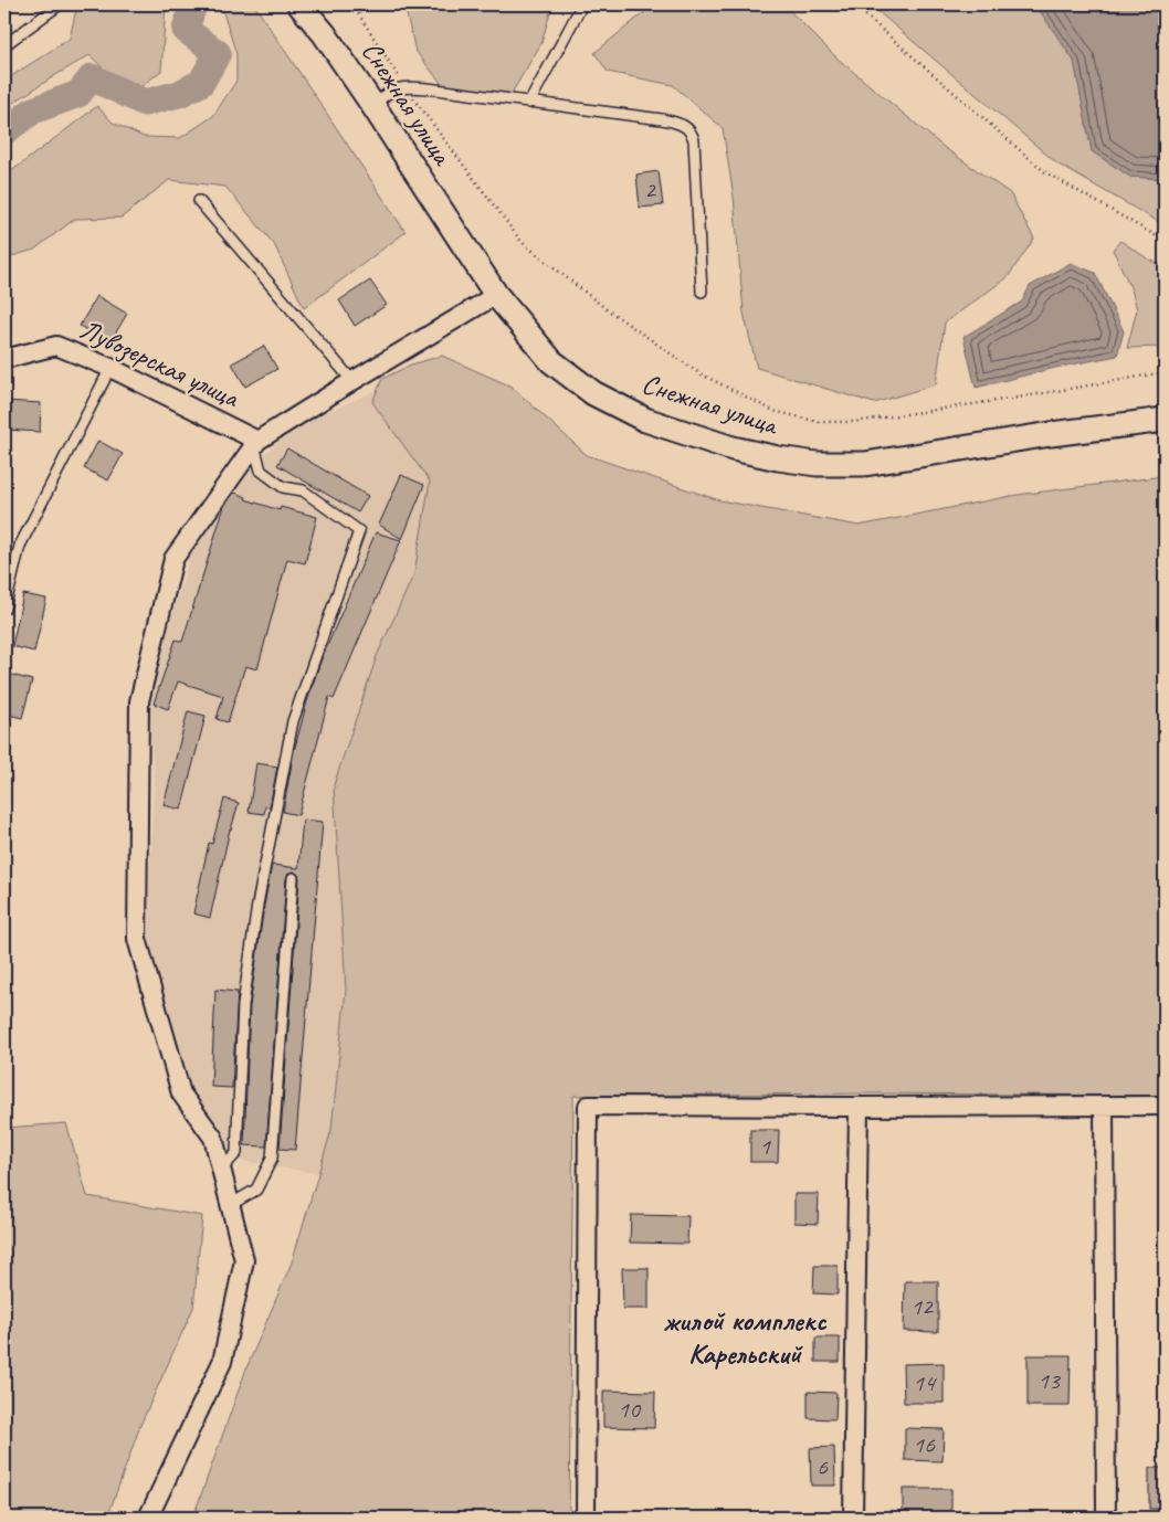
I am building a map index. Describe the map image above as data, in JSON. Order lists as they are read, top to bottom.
{
  "streets": {
    "street": ["Снежная улица", "Лувозерская улица"]
  },
  "districts": ["жилой комплекс Карельский"],
  "house_numbers": [
    "2",
    "1",
    "12",
    "13",
    "14",
    "10",
    "16",
    "6"
  ]
}
